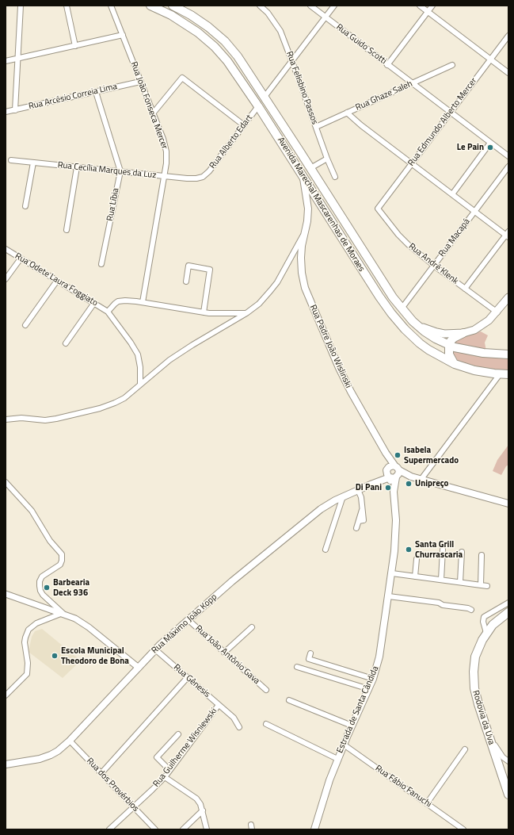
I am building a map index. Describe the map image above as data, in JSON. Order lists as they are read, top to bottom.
{
  "streets": {
    "highway": ["Avenida Marechal Mascarenhas de Moraes", "Rodovia da Uva"],
    "main road": ["Rua Padre João Wislinski", "Rua Máximo João Kopp", "Estrada de Santa Cândida"],
    "street": [
      "Rua Guido Scotti",
      "Rua Felisbino Passos",
      "Rua Ghaze Saleh",
      "Rua Arcésio Correia Lima",
      "Rua João Fonseca Mercer",
      "Rua Edmundo Alberto Mercer",
      "Rua Alberto Edart",
      "Rua Cecília Marques da Luz",
      "Rua Líbia",
      "Rua Macapá",
      "Rua André Klenk",
      "Rua Odete Laura Foggiato",
      "Rua João Antônio Gava",
      "Rua Gênesis",
      "Rua Guilherme Wisniewski",
      "Rua dos Provérbios",
      "Rua Fábio Fanuchi"
    ]
  },
  "crossings": [
    ["Rua Guido Scotti", "Rua Ghaze Saleh"],
    ["Rua Guido Scotti", "Rua Edmundo Alberto Mercer"],
    ["Rua Felisbino Passos", "Rua Ghaze Saleh"],
    ["Rua Arcésio Correia Lima", "Rua João Fonseca Mercer"],
    ["Rua Arcésio Correia Lima", "Rua Líbia"],
    ["Rua João Fonseca Mercer", "Rua Cecília Marques da Luz"],
    ["Rua Edmundo Alberto Mercer", "Rua André Klenk"],
    ["Rua Alberto Edart", "Rua Cecília Marques da Luz"],
    ["Rua Alberto Edart", "Avenida Marechal Mascarenhas de Moraes"],
    ["Rua Cecília Marques da Luz", "Rua Líbia"],
    ["Avenida Marechal Mascarenhas de Moraes", "Rua Macapá"],
    ["Avenida Marechal Mascarenhas de Moraes", "Rua Padre João Wislinski"],
    ["Rua Macapá", "Rua André Klenk"],
    ["Rua Padre João Wislinski", "Rua Máximo João Kopp"],
    ["Rua Padre João Wislinski", "Estrada de Santa Cândida"],
    ["Rua Máximo João Kopp", "Rua João Antônio Gava"],
    ["Rua Máximo João Kopp", "Rua Gênesis"],
    ["Rua Máximo João Kopp", "Estrada de Santa Cândida"],
    ["Rua Máximo João Kopp", "Rua dos Provérbios"],
    ["Rua Gênesis", "Rua Guilherme Wisniewski"],
    ["Estrada de Santa Cândida", "Rua Fábio Fanuchi"],
    ["Rua Guilherme Wisniewski", "Rua dos Provérbios"]
  ],
  "places": [
    "Le Pain",
    "Isabela Supermercado",
    "Unipreço",
    "Di Pani",
    "Santa Grill Churrascaria",
    "Barbearia Deck 936",
    "Escola Municipal Theodoro de Bona"
  ]
}
